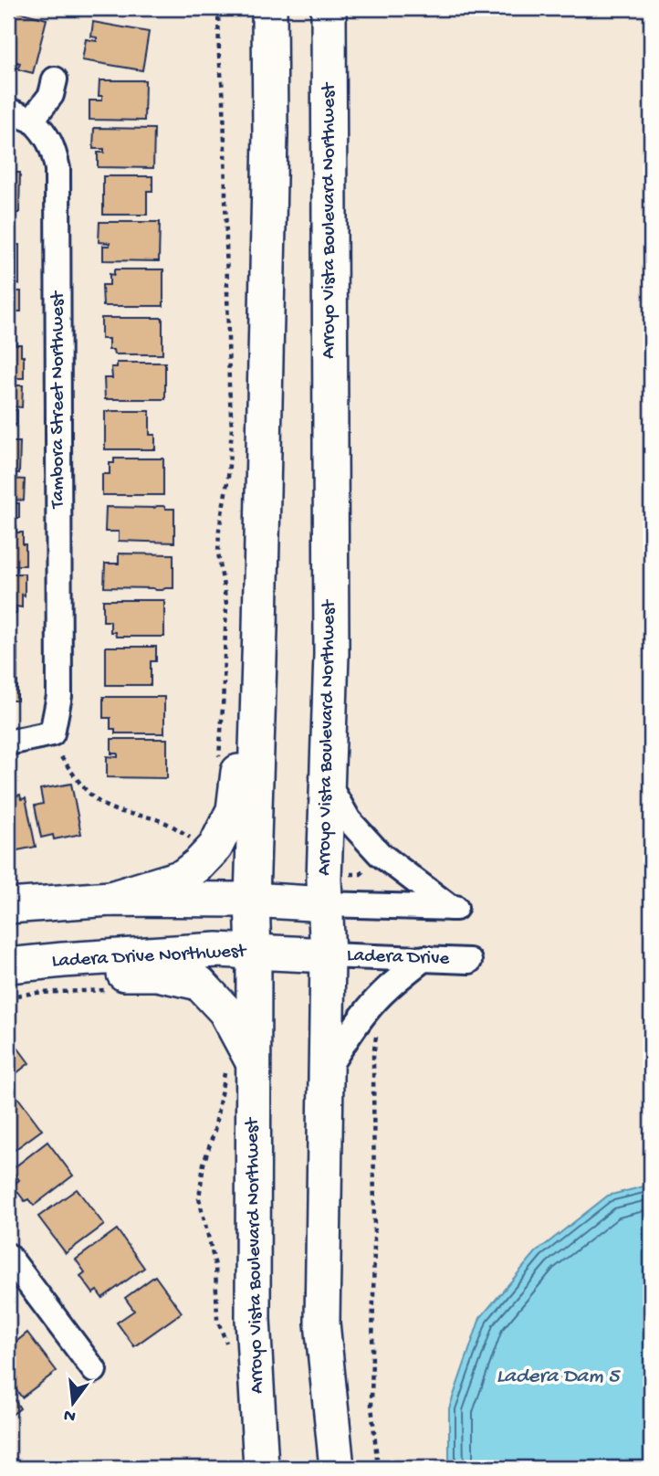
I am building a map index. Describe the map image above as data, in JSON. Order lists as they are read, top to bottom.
{
  "streets": {
    "main road": ["Arroyo Vista Boulevard Northwest", "Ladera Drive Northwest"],
    "street": ["Tambora Street Northwest", "Ladera Drive"]
  },
  "crossings": [
    ["Arroyo Vista Boulevard Northwest", "Ladera Drive Northwest"],
    ["Arroyo Vista Boulevard Northwest", "Ladera Drive"],
    ["Ladera Drive Northwest", "Ladera Drive"]
  ],
  "water": ["Ladera Dam 5"],
  "north": "bottom"
}
